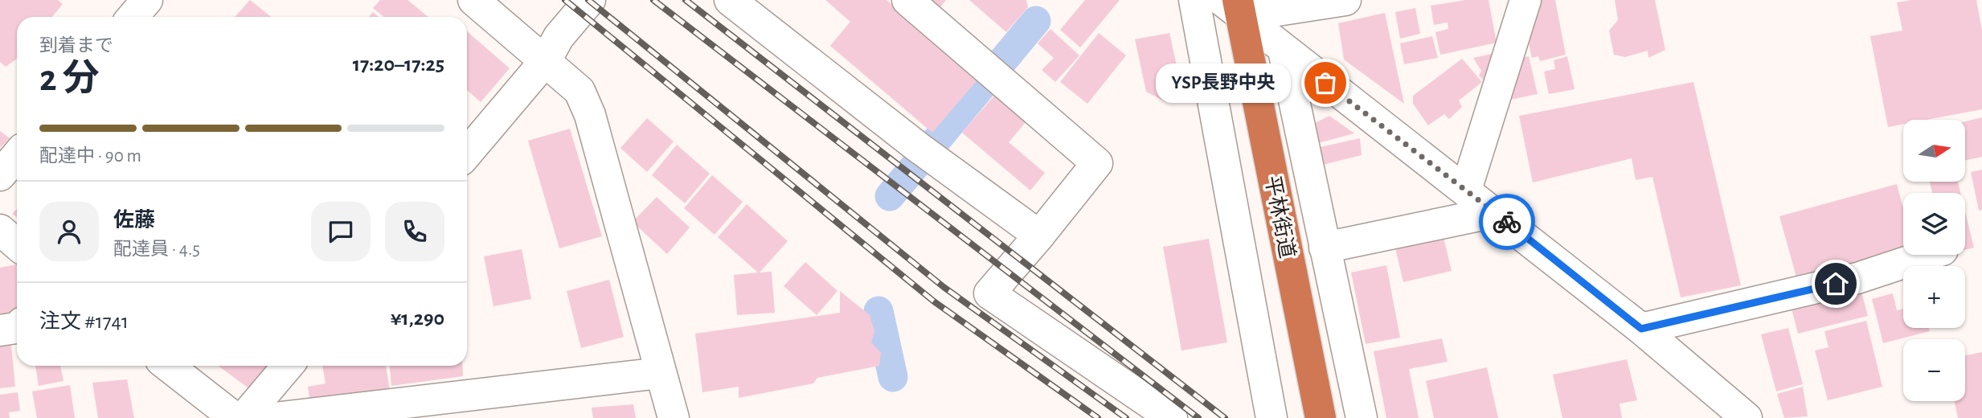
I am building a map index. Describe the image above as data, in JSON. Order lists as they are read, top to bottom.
{
  "streets": {
    "highway": ["平林街道"]
  },
  "places": ["YSP長野中央"],
  "north": "right",
  "page": {
    "heading": ["2 分", "到着まで", "17:20–17:25"],
    "panel": [
      "佐藤",
      "配達員 · 4.5",
      "注文 #1741",
      "¥1,290"
    ],
    "bubble": "YSP長野中央",
    "bar": "配達中 · 90 m",
    "map_buttons": ["+", "−"]
  }
}
